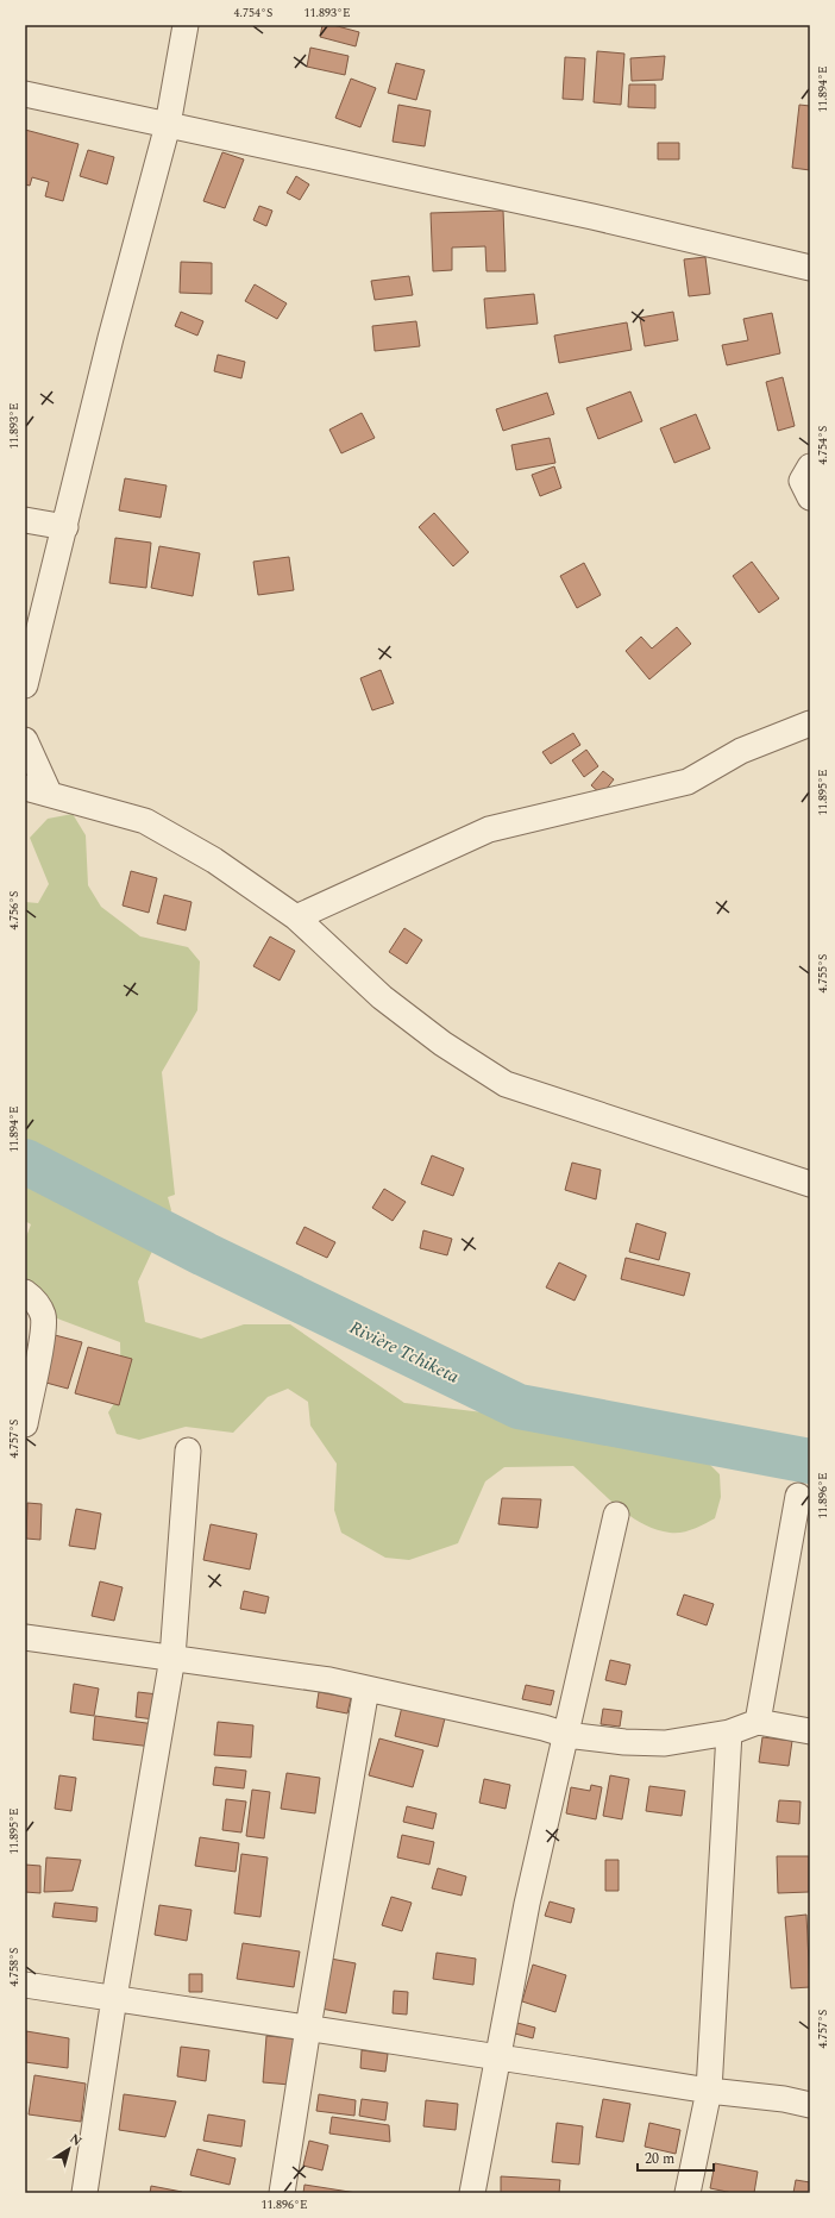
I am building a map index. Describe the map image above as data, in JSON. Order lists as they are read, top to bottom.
{
  "water": ["Rivière Tchiketa"],
  "scale_bar": "20 m",
  "north": "top right",
  "coordinates": [
    "4.754°S",
    "11.893°E",
    "11.894°E",
    "11.895°E",
    "4.756°S",
    "4.755°S",
    "4.757°S",
    "11.896°E",
    "4.758°S"
  ]
}
